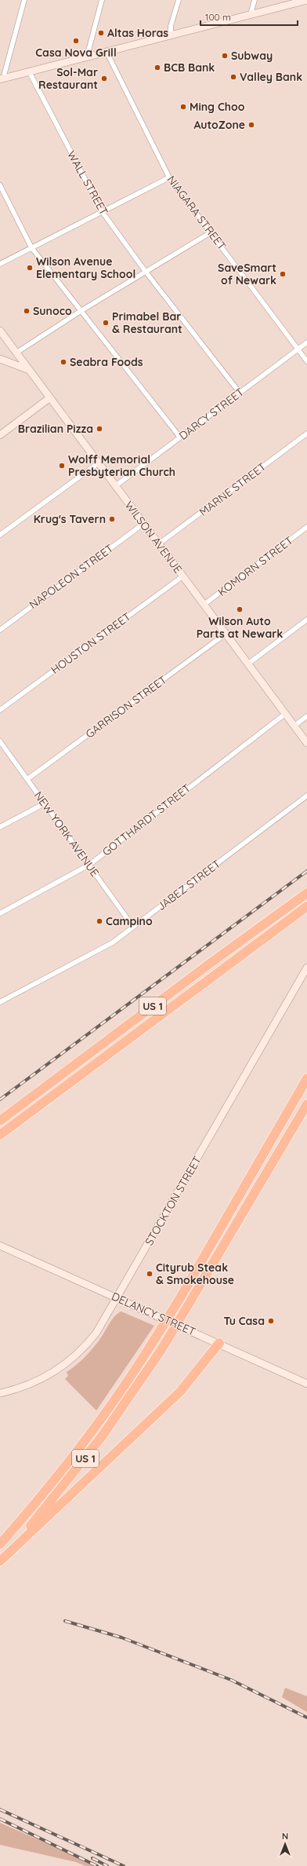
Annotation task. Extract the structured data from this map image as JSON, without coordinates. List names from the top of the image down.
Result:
{
  "streets": {
    "highway": ["US 1"],
    "main road": ["WILSON AVENUE", "STOCKTON STREET", "DELANCY STREET"],
    "street": [
      "WALL STREET",
      "NIAGARA STREET",
      "DARCY STREET",
      "MARNE STREET",
      "KOMORN STREET",
      "NAPOLEON STREET",
      "HOUSTON STREET",
      "GARRISON STREET",
      "GOTTHARDT STREET",
      "NEW YORK AVENUE",
      "JABEZ STREET"
    ]
  },
  "crossings": [
    ["WALL STREET", "DARCY STREET"],
    ["NIAGARA STREET", "DARCY STREET"],
    ["DARCY STREET", "WILSON AVENUE"],
    ["MARNE STREET", "WILSON AVENUE"],
    ["WILSON AVENUE", "KOMORN STREET"],
    ["WILSON AVENUE", "NAPOLEON STREET"],
    ["WILSON AVENUE", "HOUSTON STREET"],
    ["WILSON AVENUE", "GARRISON STREET"],
    ["WILSON AVENUE", "GOTTHARDT STREET"],
    ["GARRISON STREET", "NEW YORK AVENUE"],
    ["GOTTHARDT STREET", "NEW YORK AVENUE"],
    ["NEW YORK AVENUE", "JABEZ STREET"],
    ["STOCKTON STREET", "DELANCY STREET"]
  ],
  "places": [
    "Altas Horas",
    "Casa Nova Grill",
    "Subway",
    "BCB Bank",
    "Valley Bank",
    "Sol-Mar Restaurant",
    "Ming Choo",
    "AutoZone",
    "Wilson Avenue Elementary School",
    "SaveSmart of Newark",
    "Sunoco",
    "Primabel Bar & Restaurant",
    "Seabra Foods",
    "Brazilian Pizza",
    "Wolff Memorial Presbyterian Church",
    "Krug's Tavern",
    "Wilson Auto Parts at Newark",
    "Campino",
    "Cityrub Steak & Smokehouse",
    "Tu Casa"
  ],
  "scale_bar": "100 m",
  "north": "top"
}
